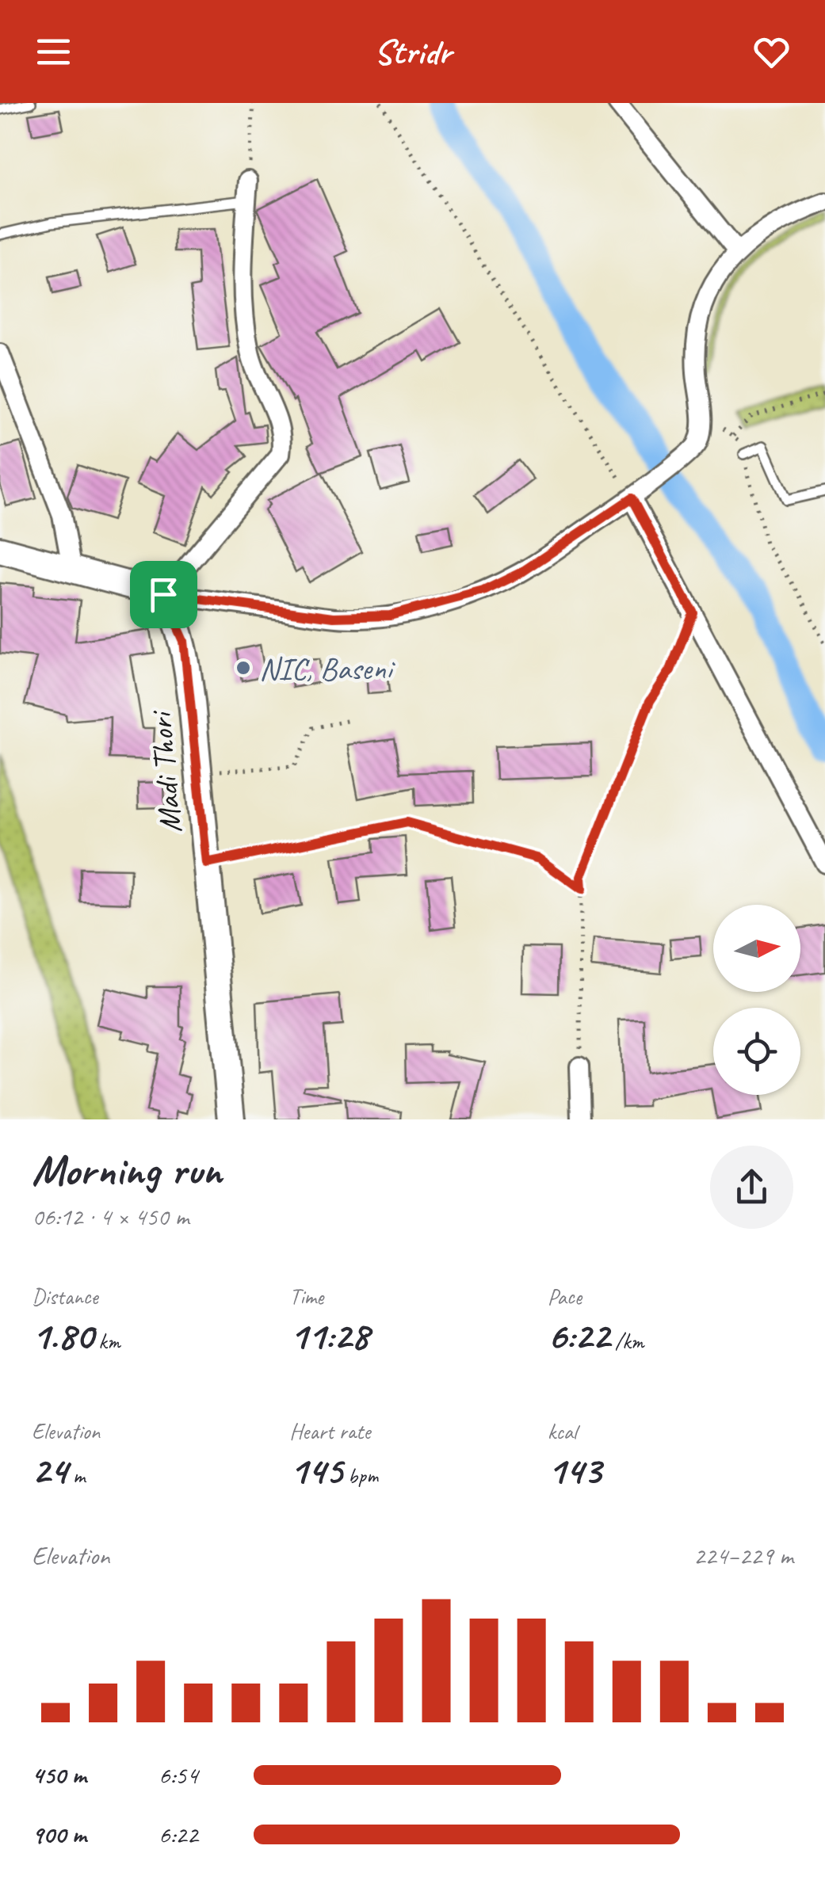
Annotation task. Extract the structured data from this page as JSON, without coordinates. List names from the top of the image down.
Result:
{
  "streets": {
    "main road": ["Madi Thori"]
  },
  "places": ["NIC, Baseni"],
  "north": "right",
  "page": {
    "header": "Stridr",
    "heading": ["Morning run", "06:12 · 4 × 450 m"],
    "stats": [
      ["Distance", "1.80 km"],
      ["Time", "11:28"],
      ["Pace", "6:22 /km"],
      ["Elevation", "24 m"],
      ["Heart rate", "145 bpm"],
      ["kcal", "143"]
    ],
    "chart": ["Elevation", "224–229 m"],
    "list": [
      {
        "name": "450 m",
        "note": "6:54"
      },
      {
        "name": "900 m",
        "note": "6:22"
      }
    ]
  }
}
